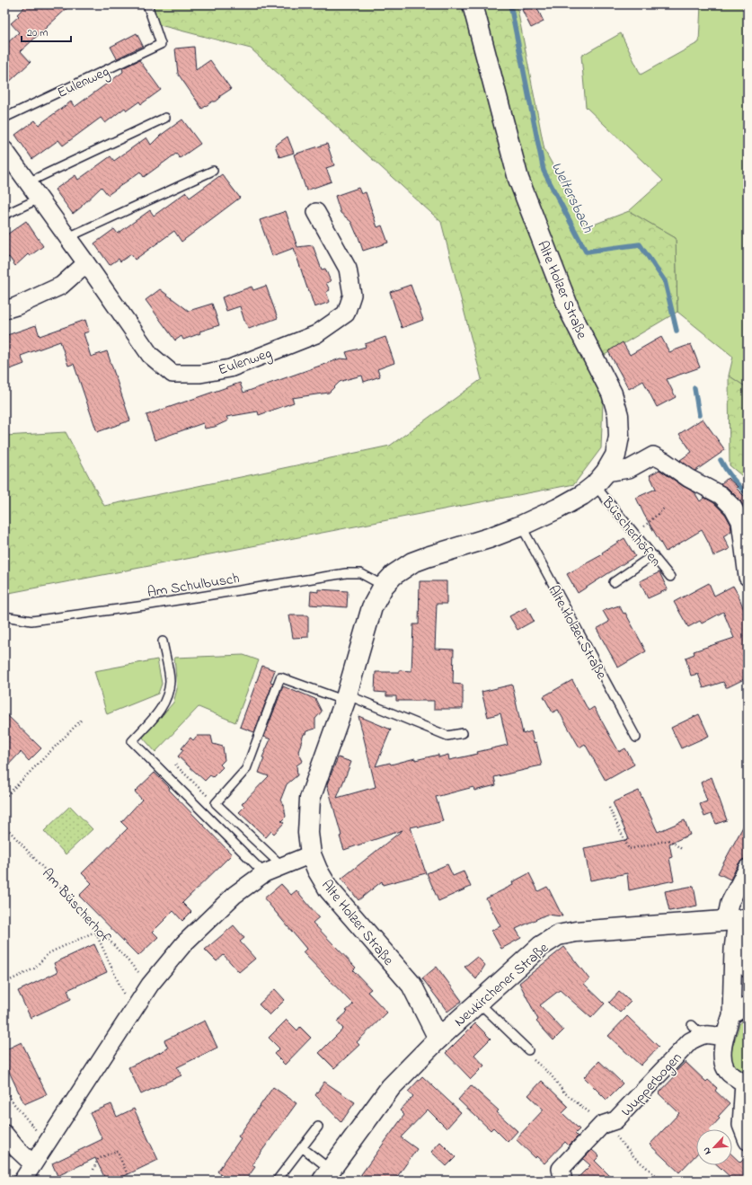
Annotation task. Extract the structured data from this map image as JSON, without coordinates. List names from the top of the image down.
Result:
{
  "streets": {
    "street": [
      "Eulenweg",
      "Alte Holzer Straße",
      "Büscherhöfen",
      "Neukirchener Straße",
      "Wupperbogen"
    ],
    "lane": ["Am Schulbusch"],
    "path": ["Am Büscherhof"]
  },
  "crossings": [
    ["Alte Holzer Straße", "Büscherhöfen"],
    ["Alte Holzer Straße", "Am Schulbusch"],
    ["Alte Holzer Straße", "Neukirchener Straße"]
  ],
  "water": ["Weltersbach"],
  "scale_bar": "20 m",
  "north": "bottom left"
}
